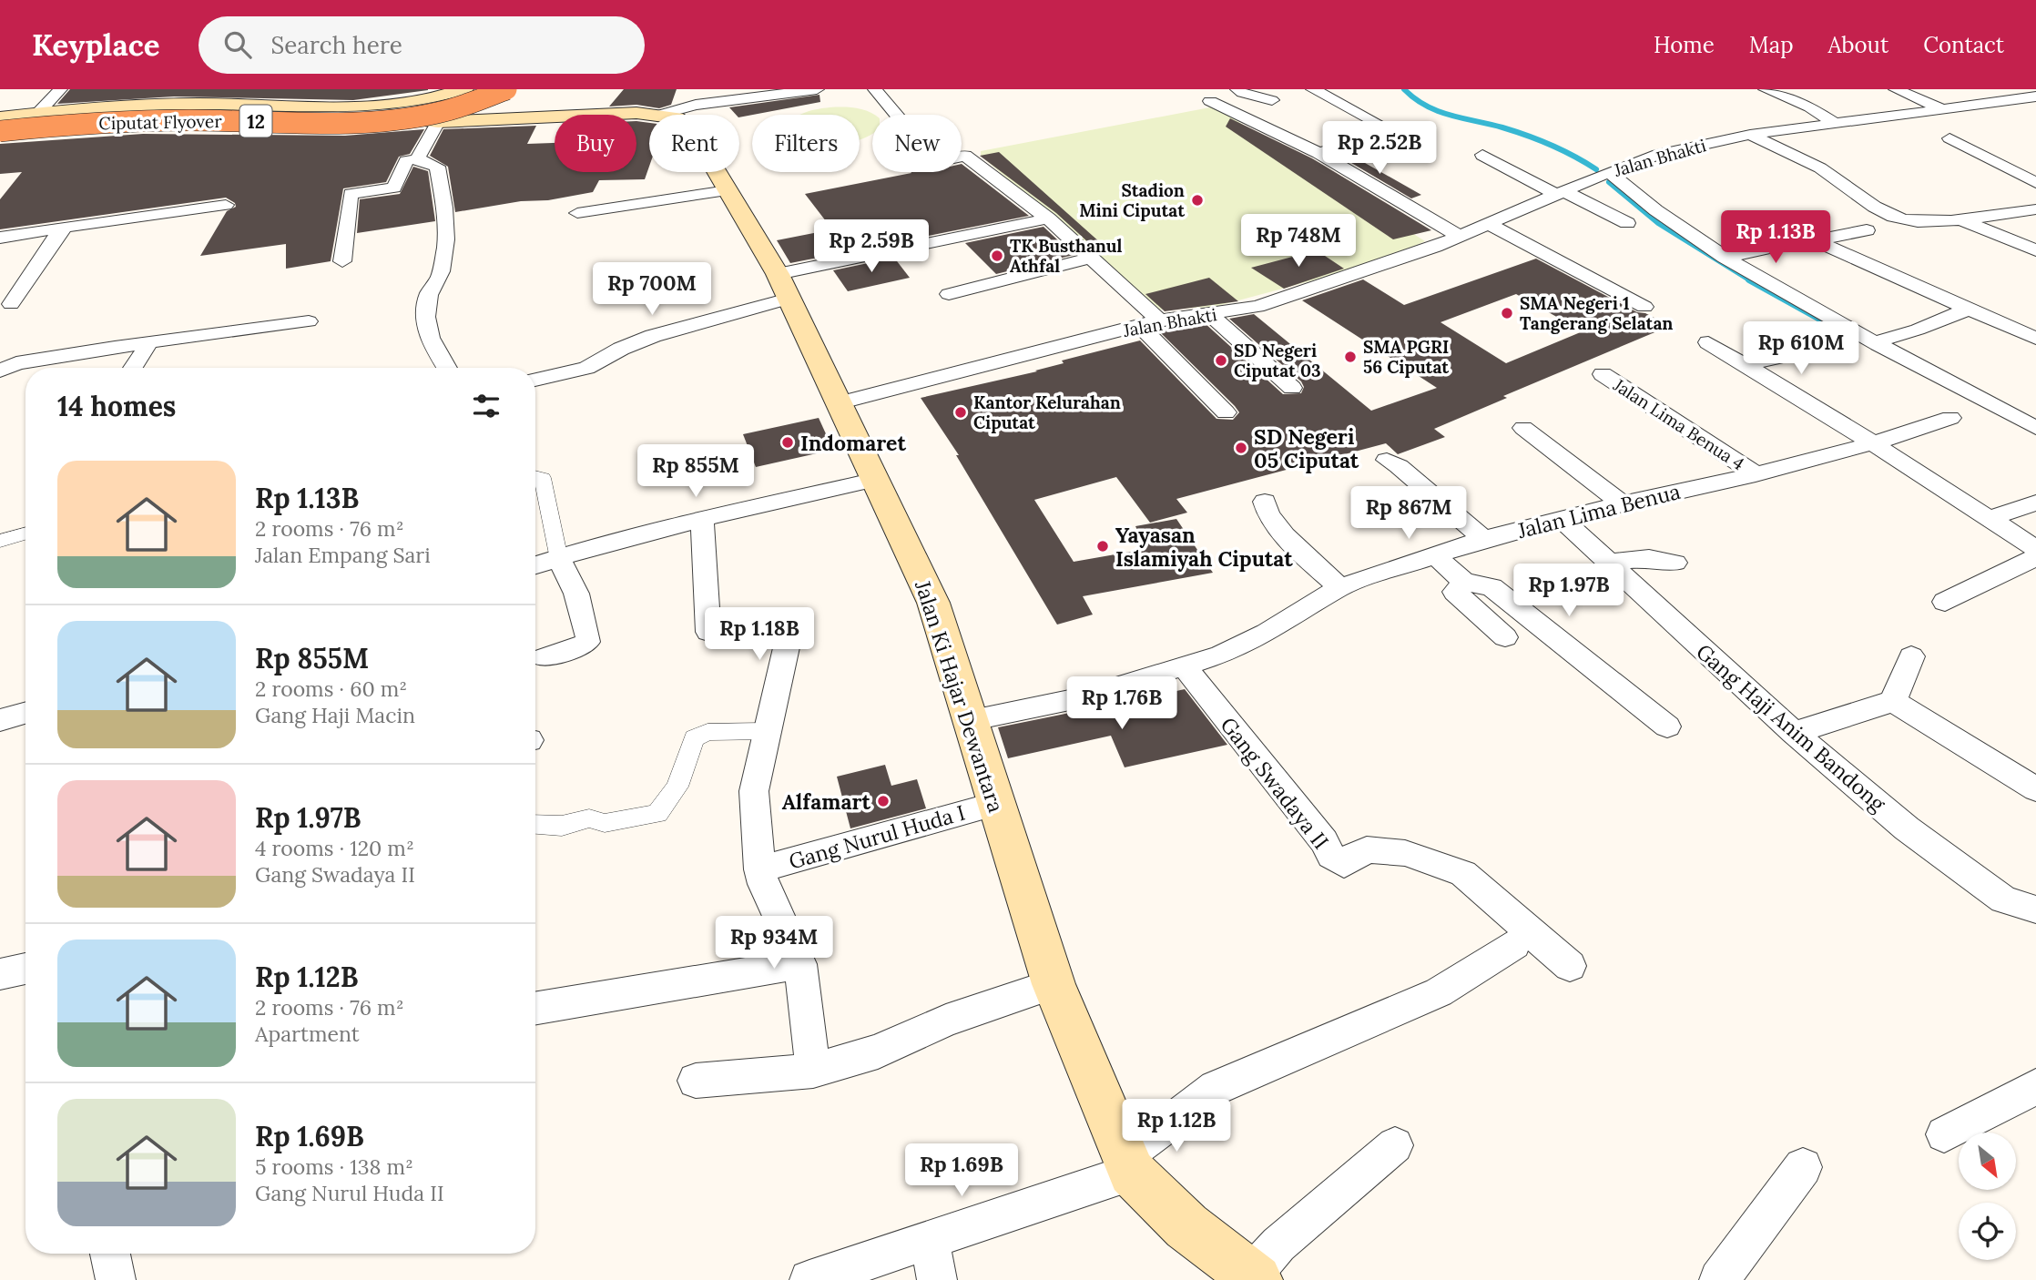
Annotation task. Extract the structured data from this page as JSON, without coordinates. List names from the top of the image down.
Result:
{
  "streets": {
    "highway": ["12", "Ciputat Flyover"],
    "main road": ["Jalan Ki Hajar Dewantara"],
    "street": [
      "Jalan Bhakti",
      "Jalan Lima Benua 4",
      "Jalan Lima Benua",
      "Gang Haji Anim Bandong",
      "Gang Swadaya II",
      "Gang Nurul Huda I"
    ]
  },
  "crossings": [
    ["Jalan Bhakti", "Jalan Ki Hajar Dewantara"],
    ["Jalan Lima Benua 4", "Jalan Lima Benua"],
    ["Jalan Lima Benua", "Jalan Ki Hajar Dewantara"],
    ["Jalan Lima Benua", "Gang Haji Anim Bandong"],
    ["Jalan Lima Benua", "Gang Swadaya II"],
    ["Jalan Ki Hajar Dewantara", "Gang Nurul Huda I"]
  ],
  "places": [
    "Stadion Mini Ciputat",
    "TK Busthanul Athfal",
    "SMA Negeri 1 Tangerang Selatan",
    "SMA PGRI 56 Ciputat",
    "SD Negeri Ciputat 03",
    "Kantor Kelurahan Ciputat",
    "Indomaret",
    "SD Negeri 05 Ciputat",
    "Yayasan Islamiyah Ciputat",
    "Alfamart"
  ],
  "north": "bottom right",
  "page": {
    "header": "Keyplace",
    "search": "Search here",
    "nav": [
      "Home",
      "Map",
      "About",
      "Contact"
    ],
    "chip": [
      "Buy",
      "Rent",
      "Filters",
      "New"
    ],
    "price": [
      "Rp 2.52B",
      "Rp 1.13B",
      "Rp 748M",
      "Rp 2.59B",
      "Rp 700M",
      "Rp 610M",
      "Rp 855M",
      "Rp 867M",
      "Rp 1.97B",
      "Rp 1.18B",
      "Rp 1.76B",
      "Rp 934M",
      "Rp 1.12B",
      "Rp 1.69B"
    ],
    "heading": "14 homes",
    "list": [
      {
        "name": "Rp 1.13B",
        "note": "2 rooms · 76 m² · Jalan Empang Sari"
      },
      {
        "name": "Rp 855M",
        "note": "2 rooms · 60 m² · Gang Haji Macin"
      },
      {
        "name": "Rp 1.97B",
        "note": "4 rooms · 120 m² · Gang Swadaya II"
      },
      {
        "name": "Rp 1.12B",
        "note": "2 rooms · 76 m² · Apartment"
      },
      {
        "name": "Rp 1.69B",
        "note": "5 rooms · 138 m² · Gang Nurul Huda II"
      }
    ]
  }
}
